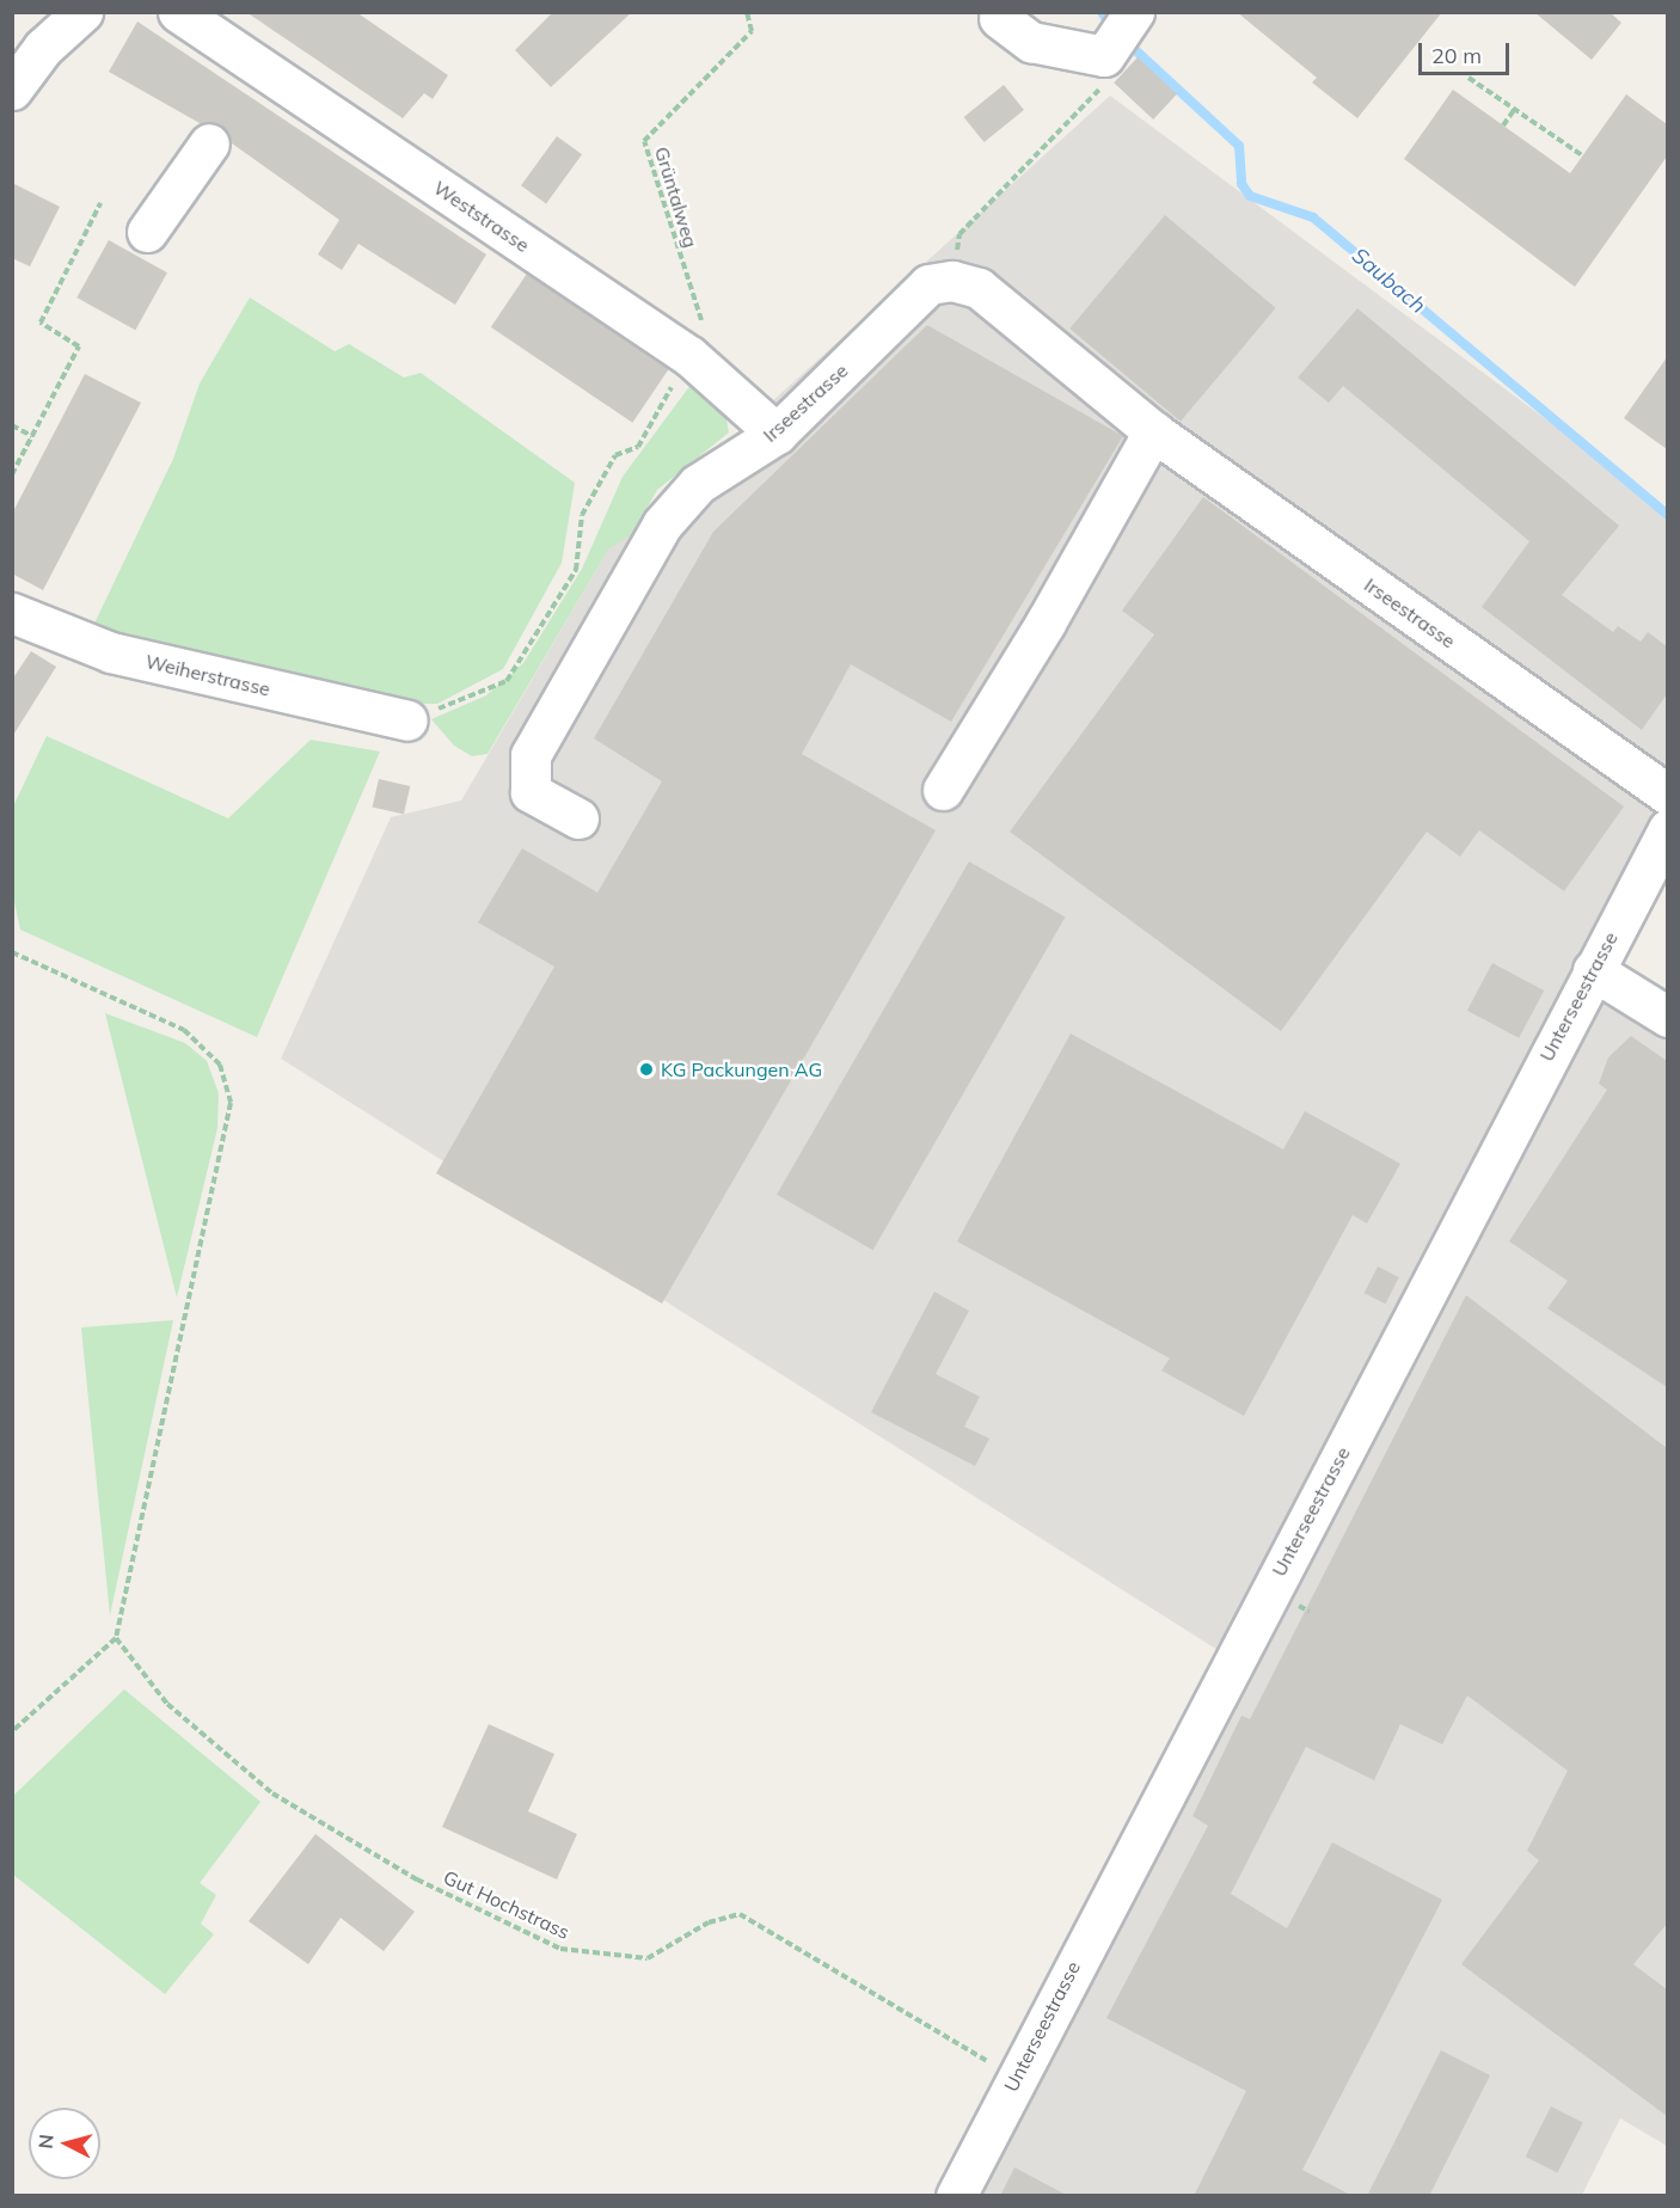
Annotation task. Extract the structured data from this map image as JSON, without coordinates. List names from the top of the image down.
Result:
{
  "streets": {
    "street": [
      "Weststrasse",
      "Irseestrasse",
      "Weiherstrasse",
      "Unterseestrasse"
    ],
    "path": ["Grüntalweg", "Gut Hochstrass"]
  },
  "crossings": [
    ["Grüntalweg", "Weststrasse"],
    ["Weststrasse", "Irseestrasse"]
  ],
  "water": ["Saubach"],
  "places": ["KG Packungen AG"],
  "scale_bar": "20 m",
  "north": "left"
}
